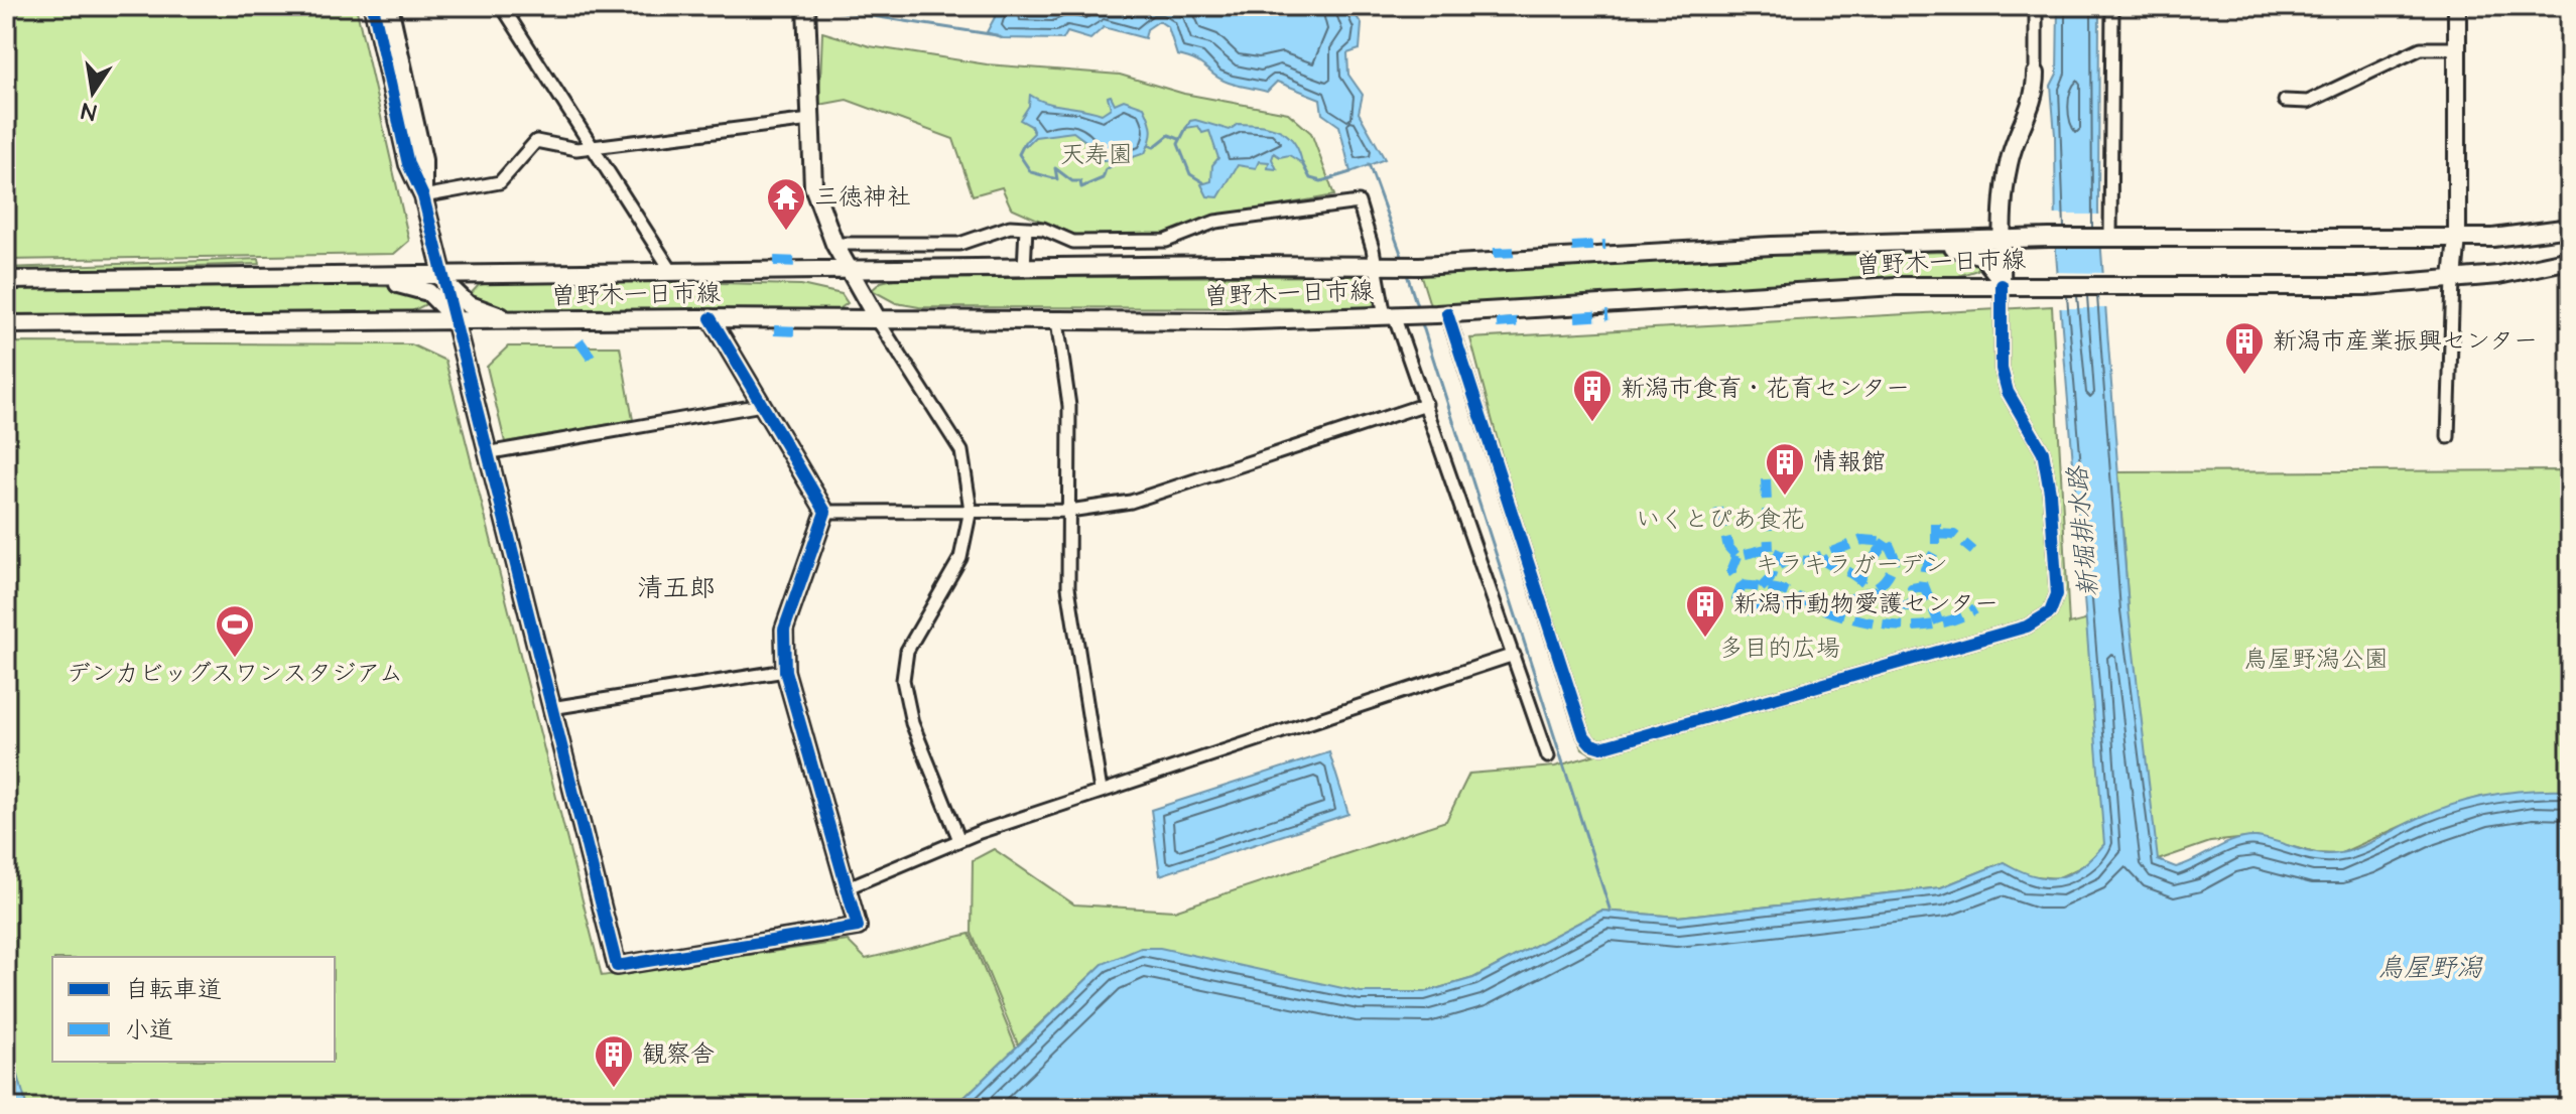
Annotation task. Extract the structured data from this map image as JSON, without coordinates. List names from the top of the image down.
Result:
{
  "streets": {
    "main road": ["曽野木一日市線"]
  },
  "districts": ["清五郎"],
  "water": ["新堀排水路", "鳥屋野潟"],
  "parks": [
    "天寿園",
    "いくとぴあ食花",
    "キラキラガーデン",
    "多目的広場",
    "鳥屋野潟公園"
  ],
  "places": {
    "temple": ["三徳神社"],
    "building": [
      "新潟市産業振興センター",
      "新潟市食育・花育センター",
      "情報館",
      "新潟市動物愛護センター",
      "観察舎"
    ],
    "sports": ["デンカビッグスワンスタジアム"]
  },
  "legend": ["自転車道", "小道"],
  "north": "bottom"
}
